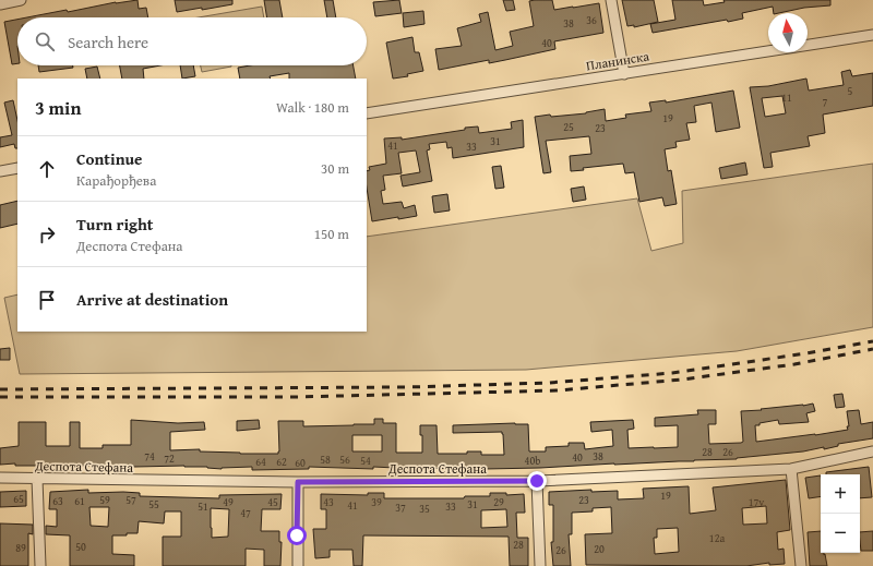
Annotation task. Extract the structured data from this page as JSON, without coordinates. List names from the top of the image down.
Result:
{
  "streets": {
    "street": ["Планинска", "Деспота Стефана"]
  },
  "house_numbers": [
    "36",
    "38",
    "40",
    "5",
    "11",
    "7",
    "19",
    "25",
    "23",
    "31",
    "41",
    "33",
    "28",
    "26",
    "74",
    "38",
    "40",
    "72",
    "58",
    "56",
    "54",
    "40b",
    "64",
    "62",
    "60",
    "19",
    "65",
    "59",
    "57",
    "23",
    "63",
    "61",
    "49",
    "45",
    "43",
    "39",
    "29",
    "17v",
    "55",
    "31",
    "41",
    "51",
    "33",
    "37",
    "35",
    "47",
    "12a",
    "28",
    "50",
    "89",
    "20",
    "26"
  ],
  "north": "top",
  "page": {
    "search": "Search here",
    "heading": ["3 min", "Walk · 180 m"],
    "list": [
      ["Continue", "Карађорђева", "30 m"],
      ["Turn right", "Деспота Стефана", "150 m"],
      "Arrive at destination"
    ],
    "map_buttons": ["+", "−"]
  }
}
